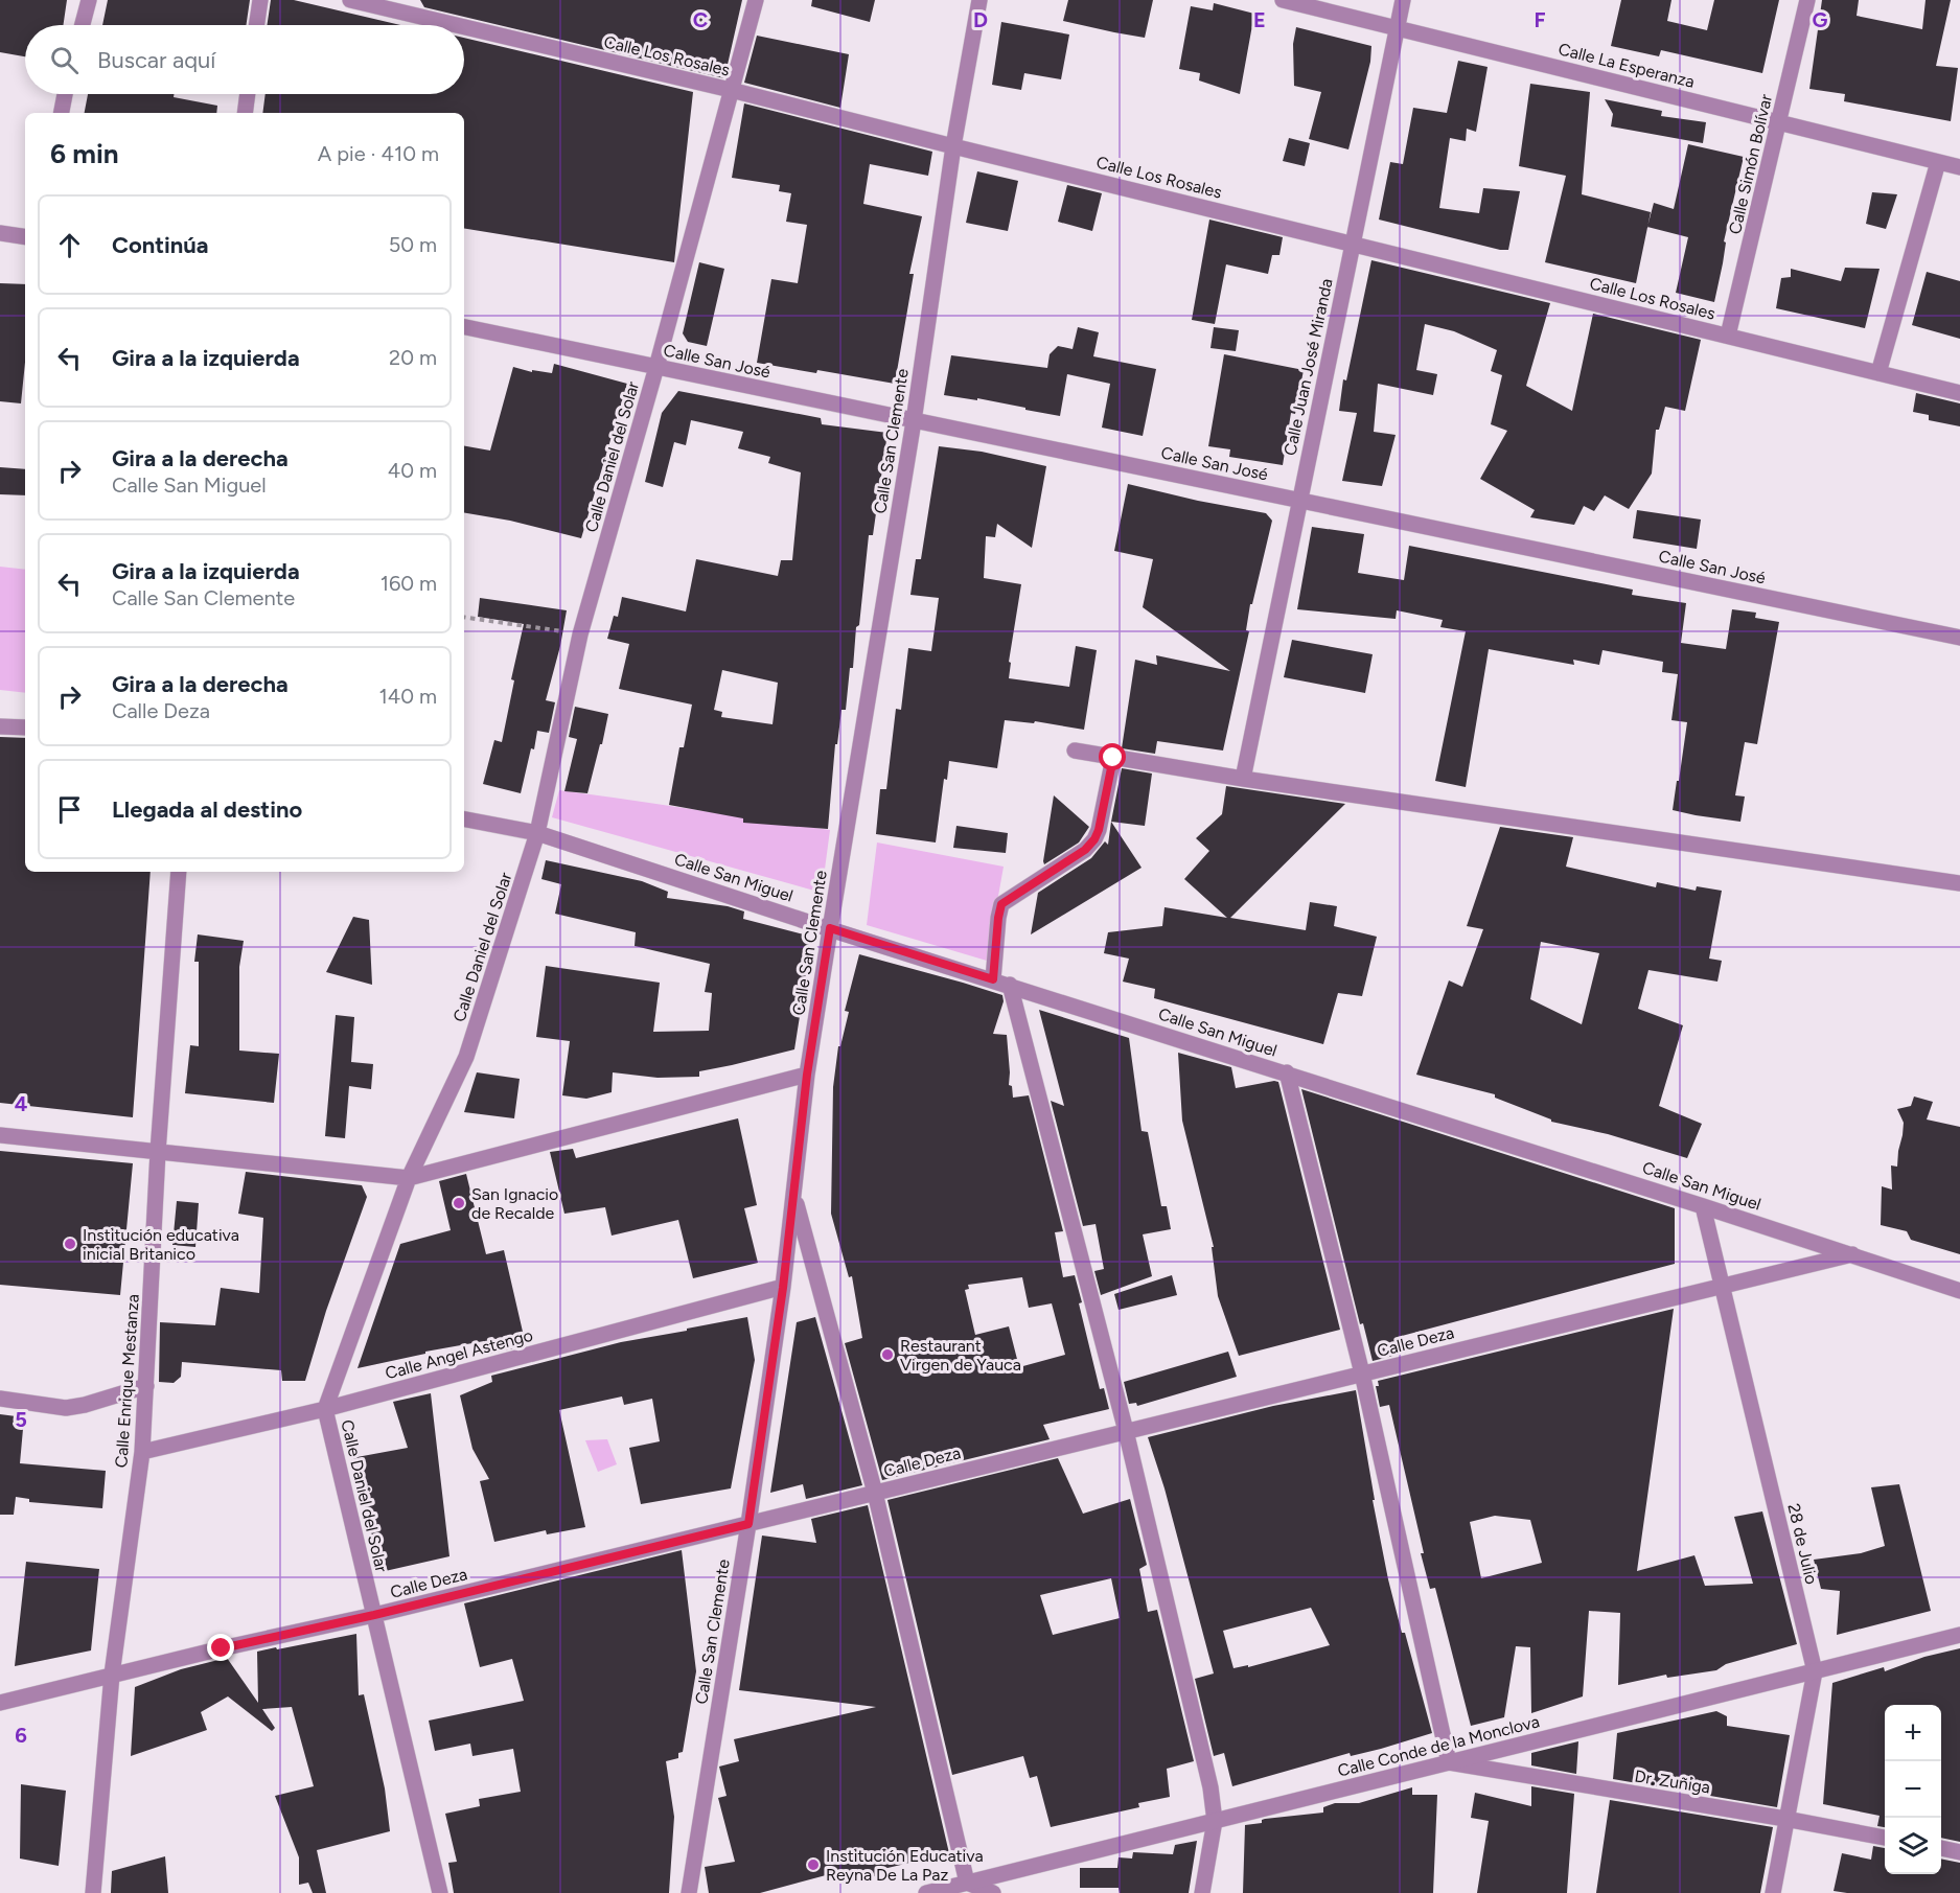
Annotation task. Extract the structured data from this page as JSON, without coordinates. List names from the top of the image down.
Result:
{
  "streets": {
    "street": [
      "Calle Los Rosales",
      "Calle La Esperanza",
      "Calle Simón Bolívar",
      "Calle San José",
      "Calle Juan José Miranda",
      "Calle San Clemente",
      "Calle Daniel del Solar",
      "Calle San Miguel",
      "Calle Deza",
      "Calle Angel Astengo",
      "Calle Enrique Mestanza",
      "28 de Julio",
      "Calle Conde de la Monclova",
      "Dr. Zuñiga"
    ]
  },
  "crossings": [
    ["Calle Los Rosales", "Calle Simón Bolívar"],
    ["Calle Los Rosales", "Calle Juan José Miranda"],
    ["Calle Los Rosales", "Calle San Clemente"],
    ["Calle Los Rosales", "Calle Daniel del Solar"],
    ["Calle La Esperanza", "Calle Simón Bolívar"],
    ["Calle La Esperanza", "Calle Juan José Miranda"],
    ["Calle San José", "Calle Juan José Miranda"],
    ["Calle San José", "Calle San Clemente"],
    ["Calle San José", "Calle Daniel del Solar"],
    ["Calle San Clemente", "Calle San Miguel"],
    ["Calle San Clemente", "Calle Deza"],
    ["Calle San Clemente", "Calle Angel Astengo"],
    ["Calle Daniel del Solar", "Calle San Miguel"],
    ["Calle Daniel del Solar", "Calle Deza"],
    ["Calle Daniel del Solar", "Calle Angel Astengo"],
    ["Calle San Miguel", "Calle Deza"],
    ["Calle San Miguel", "28 de Julio"],
    ["Calle Deza", "Calle Enrique Mestanza"],
    ["Calle Deza", "28 de Julio"],
    ["Calle Angel Astengo", "Calle Enrique Mestanza"],
    ["28 de Julio", "Calle Conde de la Monclova"],
    ["28 de Julio", "Dr. Zuñiga"],
    ["Calle Conde de la Monclova", "Dr. Zuñiga"]
  ],
  "places": [
    "San Ignacio de Recalde",
    "Institución educativa inicial Britanico",
    "Restaurant Virgen de Yauca",
    "Institución Educativa Reyna De La Paz"
  ],
  "page": {
    "search": "Buscar aquí",
    "heading": ["6 min", "A pie · 410 m"],
    "list": [
      ["Continúa", "50 m"],
      ["Gira a la izquierda", "20 m"],
      ["Gira a la derecha", "Calle San Miguel", "40 m"],
      ["Gira a la izquierda", "Calle San Clemente", "160 m"],
      ["Gira a la derecha", "Calle Deza", "140 m"],
      "Llegada al destino"
    ],
    "map_buttons": ["+", "−"]
  },
  "grid": {
    "columns": [
      "C",
      "D",
      "E",
      "F",
      "G"
    ],
    "rows": ["4", "5", "6"]
  }
}
